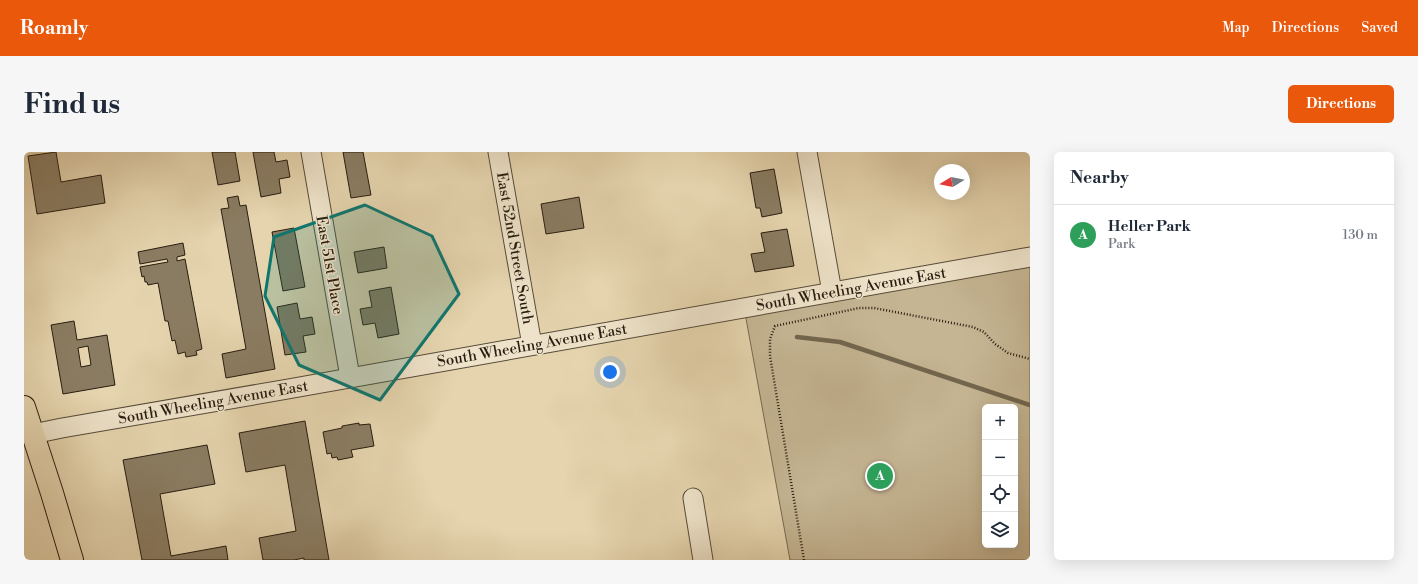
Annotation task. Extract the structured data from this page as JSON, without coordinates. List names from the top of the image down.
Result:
{
  "streets": {
    "street": ["East 52nd Street South", "East 51st Place", "South Wheeling Avenue East"]
  },
  "crossings": [
    ["East 52nd Street South", "South Wheeling Avenue East"],
    ["East 51st Place", "South Wheeling Avenue East"]
  ],
  "north": "left",
  "page": {
    "header": "Roamly",
    "nav": ["Map", "Directions", "Saved"],
    "buttons": "Directions",
    "title": "Find us",
    "heading": "Nearby",
    "list": [
      {
        "mark": "A",
        "name": "Heller Park",
        "note": "Park",
        "value": "130 m"
      }
    ],
    "map_buttons": ["+", "−"],
    "pins": "A"
  }
}
